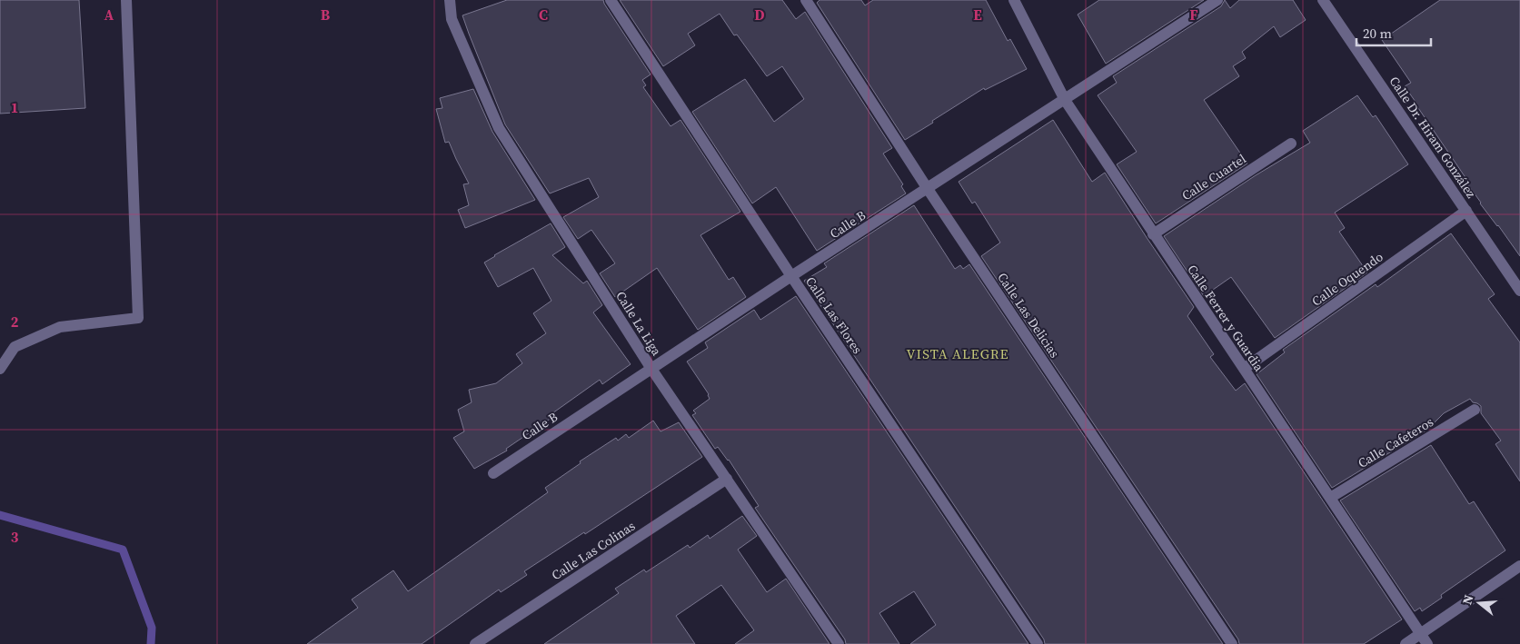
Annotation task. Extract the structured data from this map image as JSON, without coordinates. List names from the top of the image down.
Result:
{
  "streets": {
    "street": [
      "Calle Dr. Hiram González",
      "Calle Cuartel",
      "Calle B",
      "Calle Oquendo",
      "Calle Las Flores",
      "Calle Las Delicias",
      "Calle Ferrer y Guardia",
      "Calle La Liga",
      "Calle Cafeteros",
      "Calle Las Colinas"
    ]
  },
  "crossings": [
    ["Calle Dr. Hiram González", "Calle Oquendo"],
    ["Calle Cuartel", "Calle Ferrer y Guardia"],
    ["Calle B", "Calle Las Flores"],
    ["Calle B", "Calle Las Delicias"],
    ["Calle B", "Calle Ferrer y Guardia"],
    ["Calle B", "Calle La Liga"],
    ["Calle Oquendo", "Calle Ferrer y Guardia"],
    ["Calle Ferrer y Guardia", "Calle Cafeteros"],
    ["Calle La Liga", "Calle Las Colinas"]
  ],
  "districts": ["VISTA ALEGRE"],
  "scale_bar": "20 m",
  "north": "left",
  "grid": {
    "columns": [
      "A",
      "B",
      "C",
      "D",
      "E",
      "F"
    ],
    "rows": ["1", "2", "3"]
  }
}
